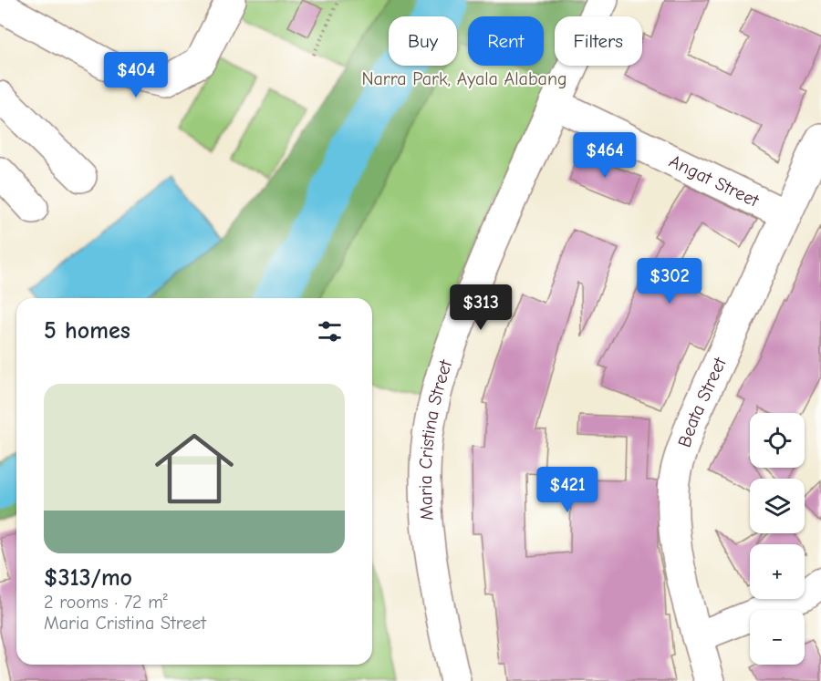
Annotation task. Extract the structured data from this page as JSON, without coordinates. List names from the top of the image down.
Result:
{
  "streets": {
    "street": ["Angat Street", "Beata Street", "Maria Cristina Street"]
  },
  "crossings": [
    ["Angat Street", "Beata Street"],
    ["Angat Street", "Maria Cristina Street"]
  ],
  "parks": ["Narra Park, Ayala Alabang"],
  "page": {
    "chip": ["Buy", "Rent", "Filters"],
    "price": [
      "$404",
      "$464",
      "$302",
      "$313",
      "$421"
    ],
    "heading": "5 homes",
    "list": [
      {
        "name": "$313/mo",
        "note": "2 rooms · 72 m² · Maria Cristina Street"
      }
    ],
    "map_buttons": ["+", "−"]
  }
}
